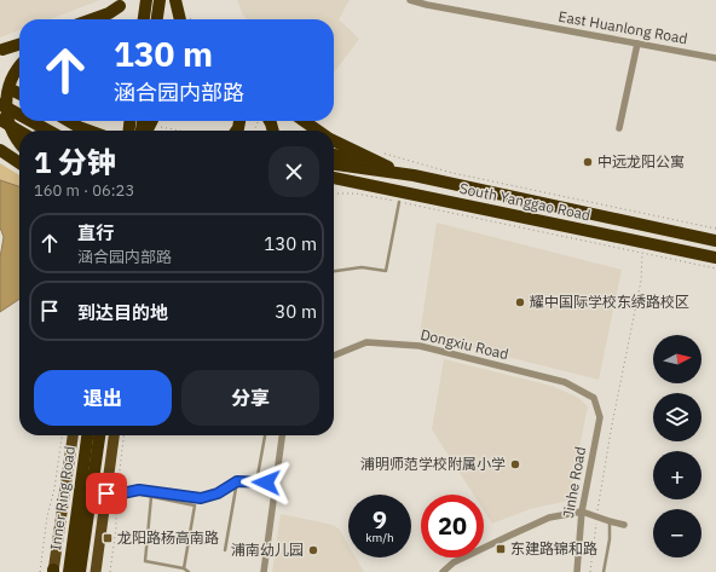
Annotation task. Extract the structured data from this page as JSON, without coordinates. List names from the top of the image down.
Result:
{
  "streets": {
    "highway": ["South Yanggao Road", "Inner Ring Road"],
    "street": ["East Huanlong Road", "Dongxiu Road", "Jinhe Road"]
  },
  "crossings": [
    ["Dongxiu Road", "Jinhe Road"]
  ],
  "places": {
    "other": [
      "中远龙阳公寓",
      "耀中国际学校东绣路校区",
      "浦明师范学校附属小学",
      "浦南幼儿园"
    ],
    "transit": ["龙阳路杨高南路", "东建路锦和路"]
  },
  "north": "right",
  "page": {
    "turn": ["130 m", "涵合园内部路"],
    "heading": ["1 分钟", "160 m · 06:23"],
    "list": [
      {
        "name": "直行",
        "note": "涵合园内部路",
        "value": "130 m"
      },
      {
        "name": "到达目的地",
        "value": "30 m"
      }
    ],
    "map_buttons": ["+", "−"],
    "buttons": ["退出", "分享"],
    "speed": "9 km/h",
    "limit": "20"
  }
}
